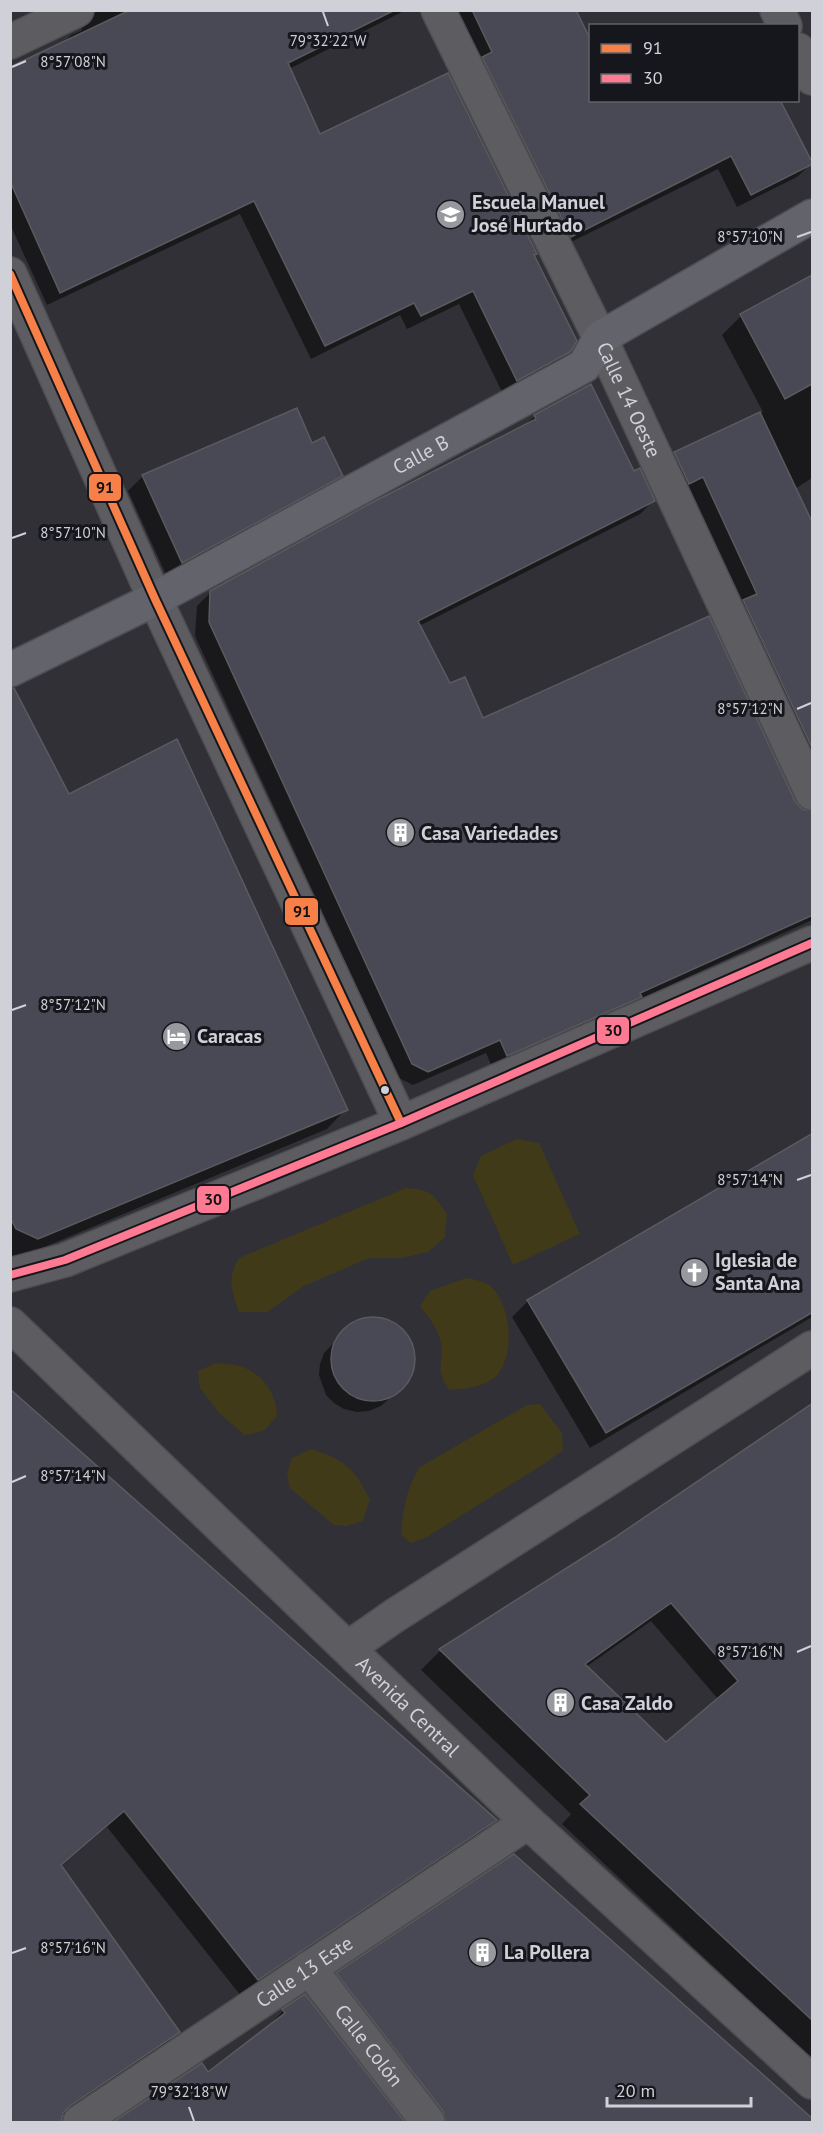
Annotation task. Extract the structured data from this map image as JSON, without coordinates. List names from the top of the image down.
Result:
{
  "streets": {
    "street": [
      "Calle 14 Oeste",
      "Calle B",
      "Avenida Central",
      "Calle 13 Este",
      "Calle Colón"
    ]
  },
  "crossings": [
    ["Calle 14 Oeste", "Calle B"],
    ["Avenida Central", "Calle 13 Este"],
    ["Calle 13 Este", "Calle Colón"]
  ],
  "places": {
    "school or university": ["Escuela Manuel José Hurtado"],
    "building": ["Casa Variedades", "Casa Zaldo", "La Pollera"],
    "hotel": ["Caracas"],
    "church": ["Iglesia de Santa Ana"]
  },
  "lines": ["transit line 91", "transit line 30"],
  "legend": ["91", "30"],
  "scale_bar": "20 m",
  "coordinates": [
    "79°32'22\"W",
    "8°57'08\"N",
    "8°57'10\"N",
    "8°57'12\"N",
    "8°57'14\"N",
    "8°57'16\"N",
    "79°32'18\"W"
  ]
}
